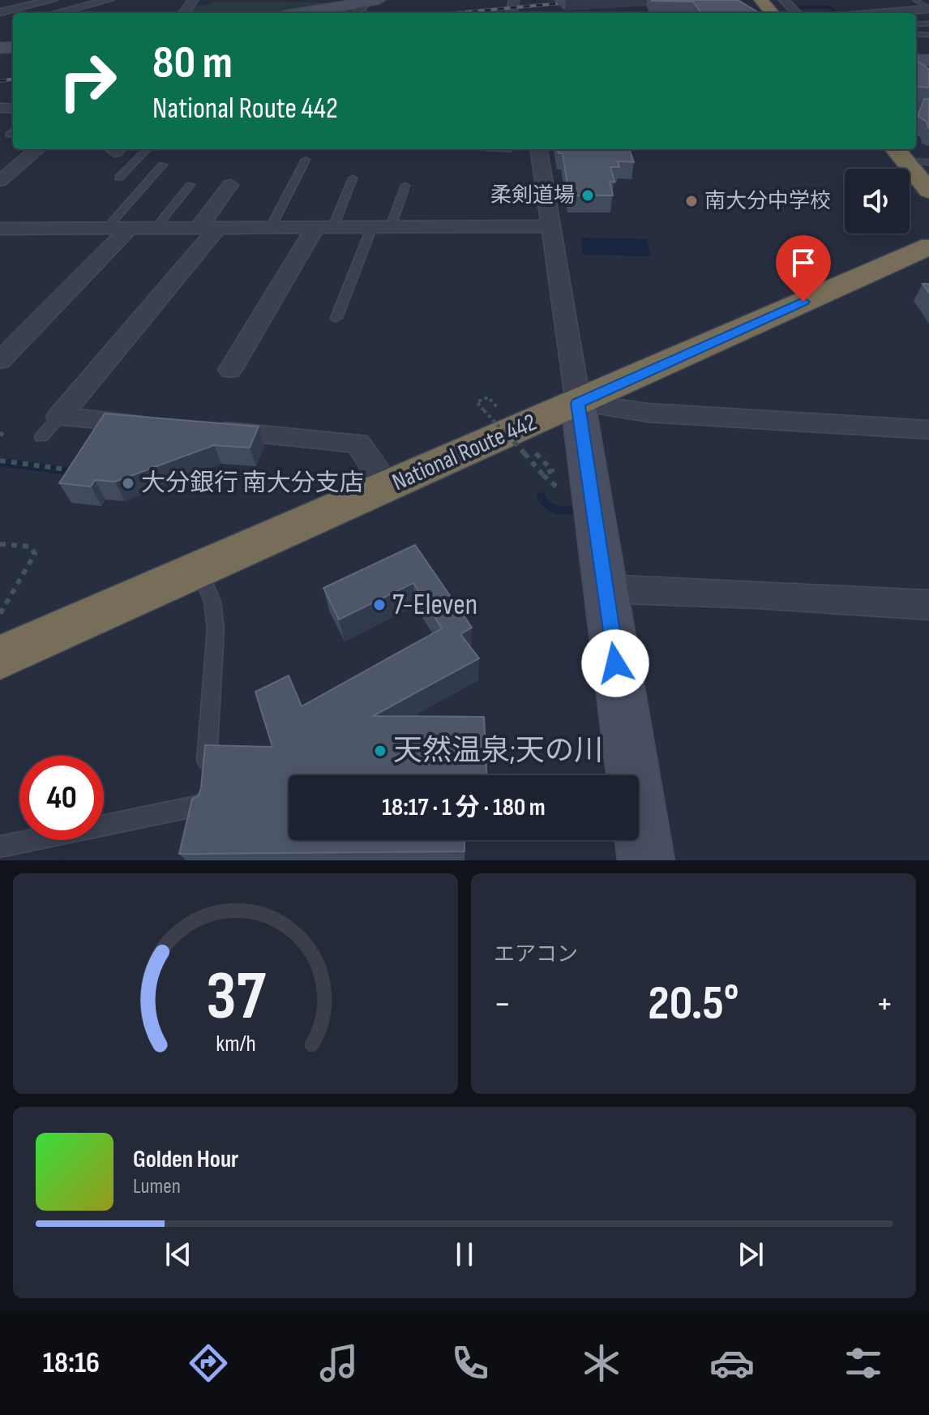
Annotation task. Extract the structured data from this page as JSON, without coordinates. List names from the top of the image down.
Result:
{
  "streets": {
    "highway": ["National Route 442"]
  },
  "places": [
    "柔剣道場",
    "南大分中学校",
    "大分銀行 南大分支店",
    "7-Eleven",
    "天然温泉;天の川"
  ],
  "page": {
    "turn": ["80 m", "National Route 442"],
    "limit": "40",
    "trip": "18:17 · 1 分 · 180 m",
    "tile": "エアコン",
    "heat": ["−", "20.5°", "+"],
    "song": ["Golden Hour", "Lumen"],
    "tabs": "18:16",
    "gauge": ["37", "km/h"]
  }
}
